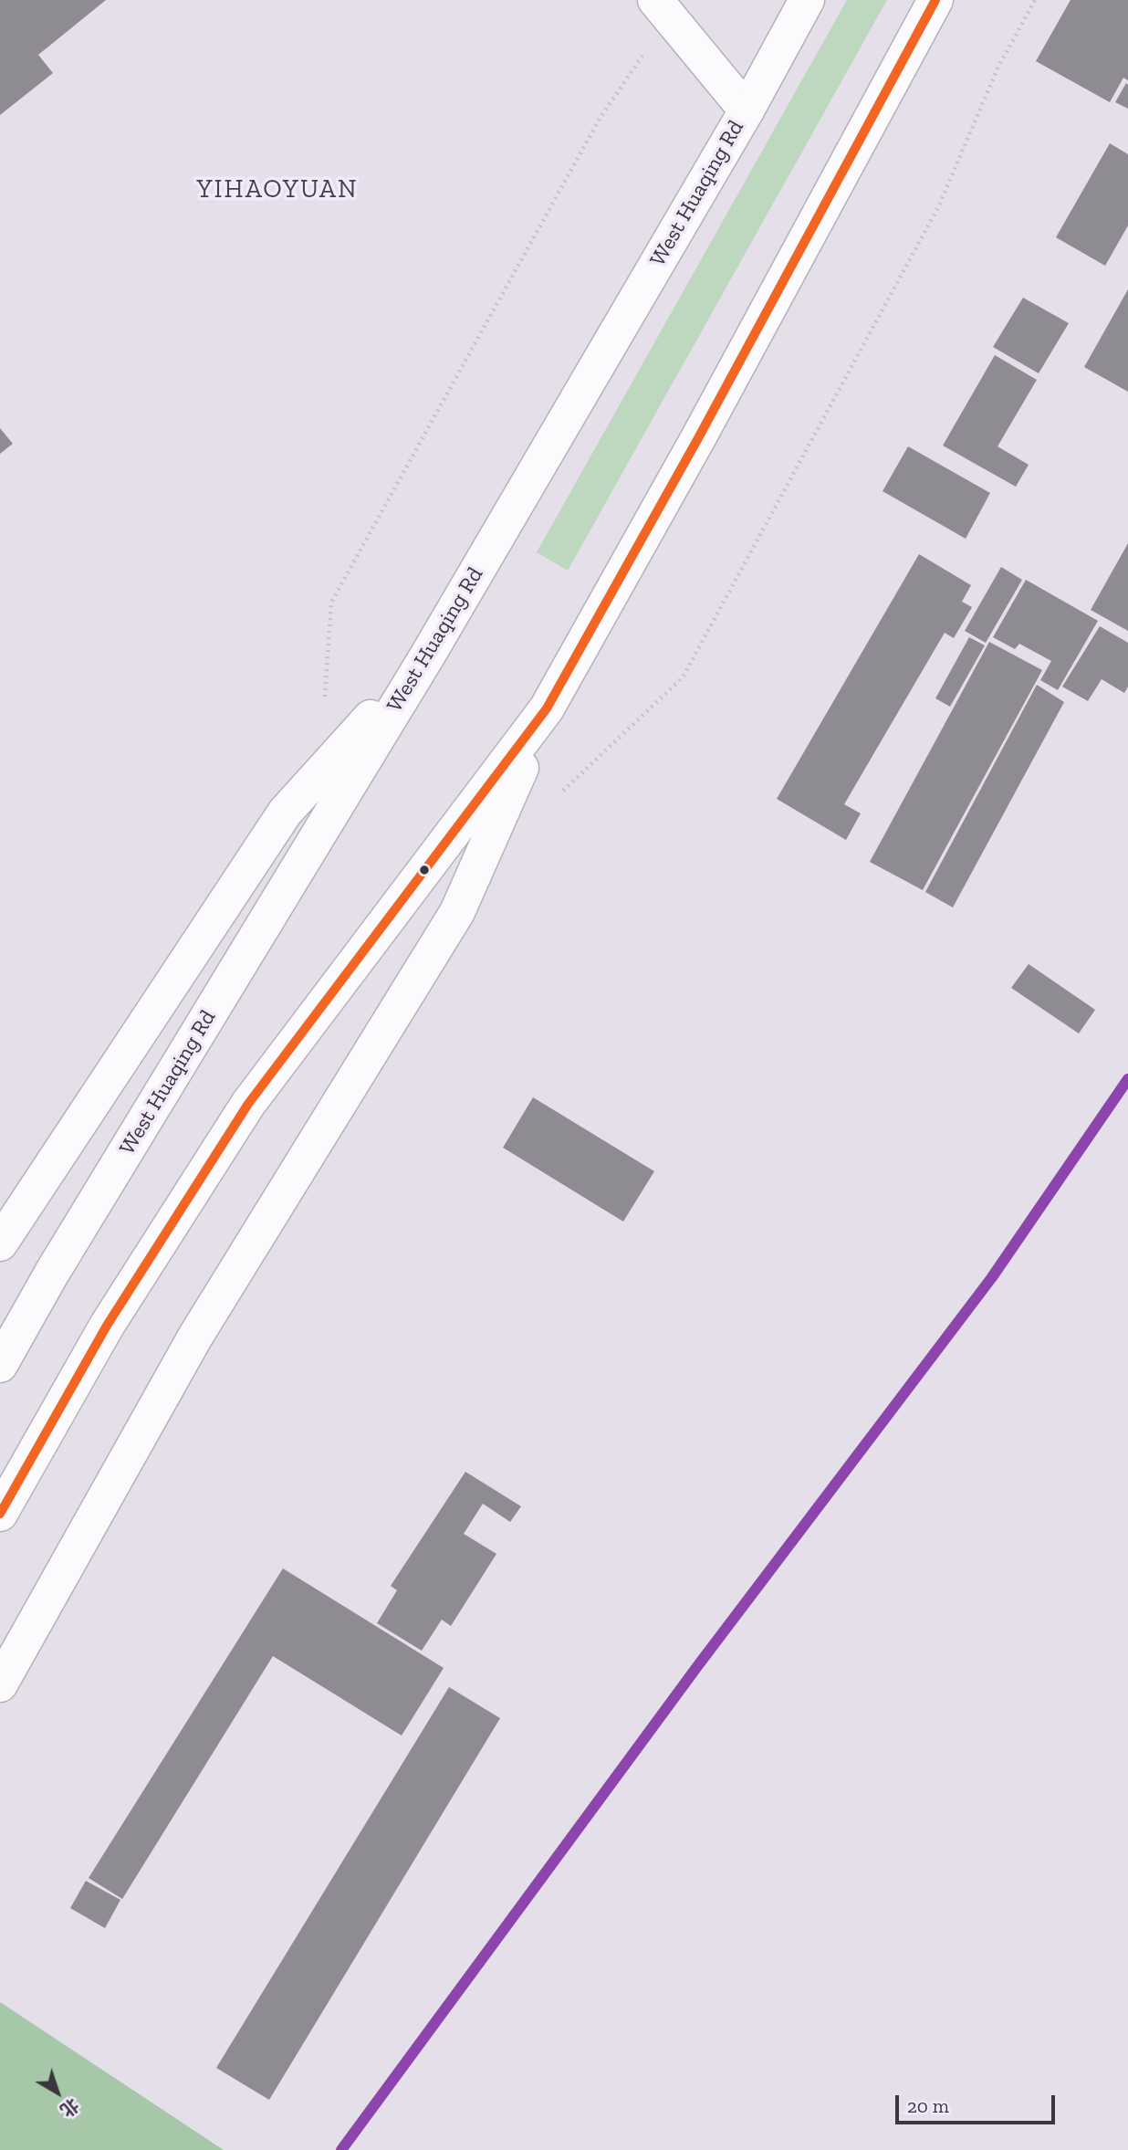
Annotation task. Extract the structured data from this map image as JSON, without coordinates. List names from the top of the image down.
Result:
{
  "streets": {
    "main road": ["West Huaqing Rd"]
  },
  "districts": ["YIHAOYUAN"],
  "scale_bar": "20 m",
  "north": "bottom right"
}
